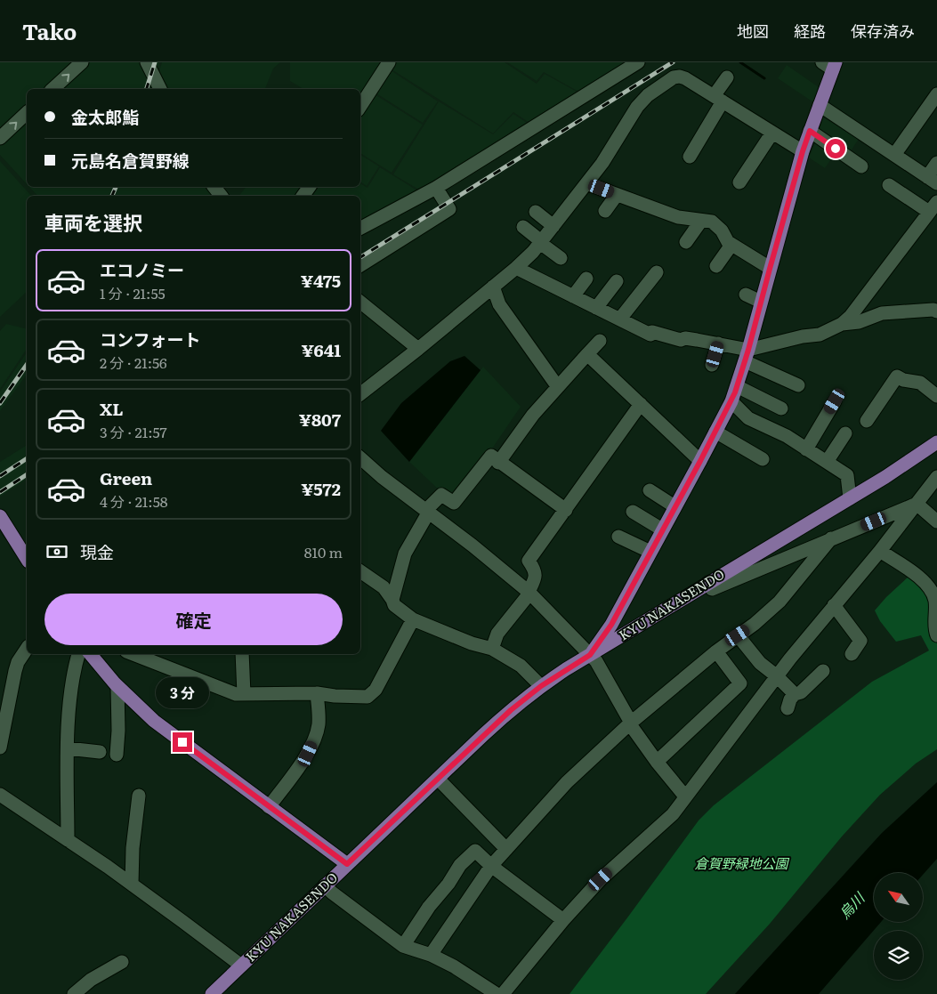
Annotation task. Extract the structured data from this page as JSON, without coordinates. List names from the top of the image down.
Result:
{
  "streets": {
    "main road": ["KYU NAKASENDO"]
  },
  "water": ["烏川"],
  "parks": ["倉賀野緑地公園"],
  "north": "top left",
  "page": {
    "header": "Tako",
    "nav": ["地図", "経路", "保存済み"],
    "banner": ["金太郎鮨", "元島名倉賀野線"],
    "heading": "車両を選択",
    "list": [
      {
        "name": "エコノミー",
        "note": "1 分 · 21:55",
        "value": "¥475"
      },
      {
        "name": "コンフォート",
        "note": "2 分 · 21:56",
        "value": "¥641"
      },
      {
        "name": "XL",
        "note": "3 分 · 21:57",
        "value": "¥807"
      },
      {
        "name": "Green",
        "note": "4 分 · 21:58",
        "value": "¥572"
      }
    ],
    "pay": ["現金", "810 m"],
    "buttons": "確定",
    "bubble": "3 分"
  }
}
